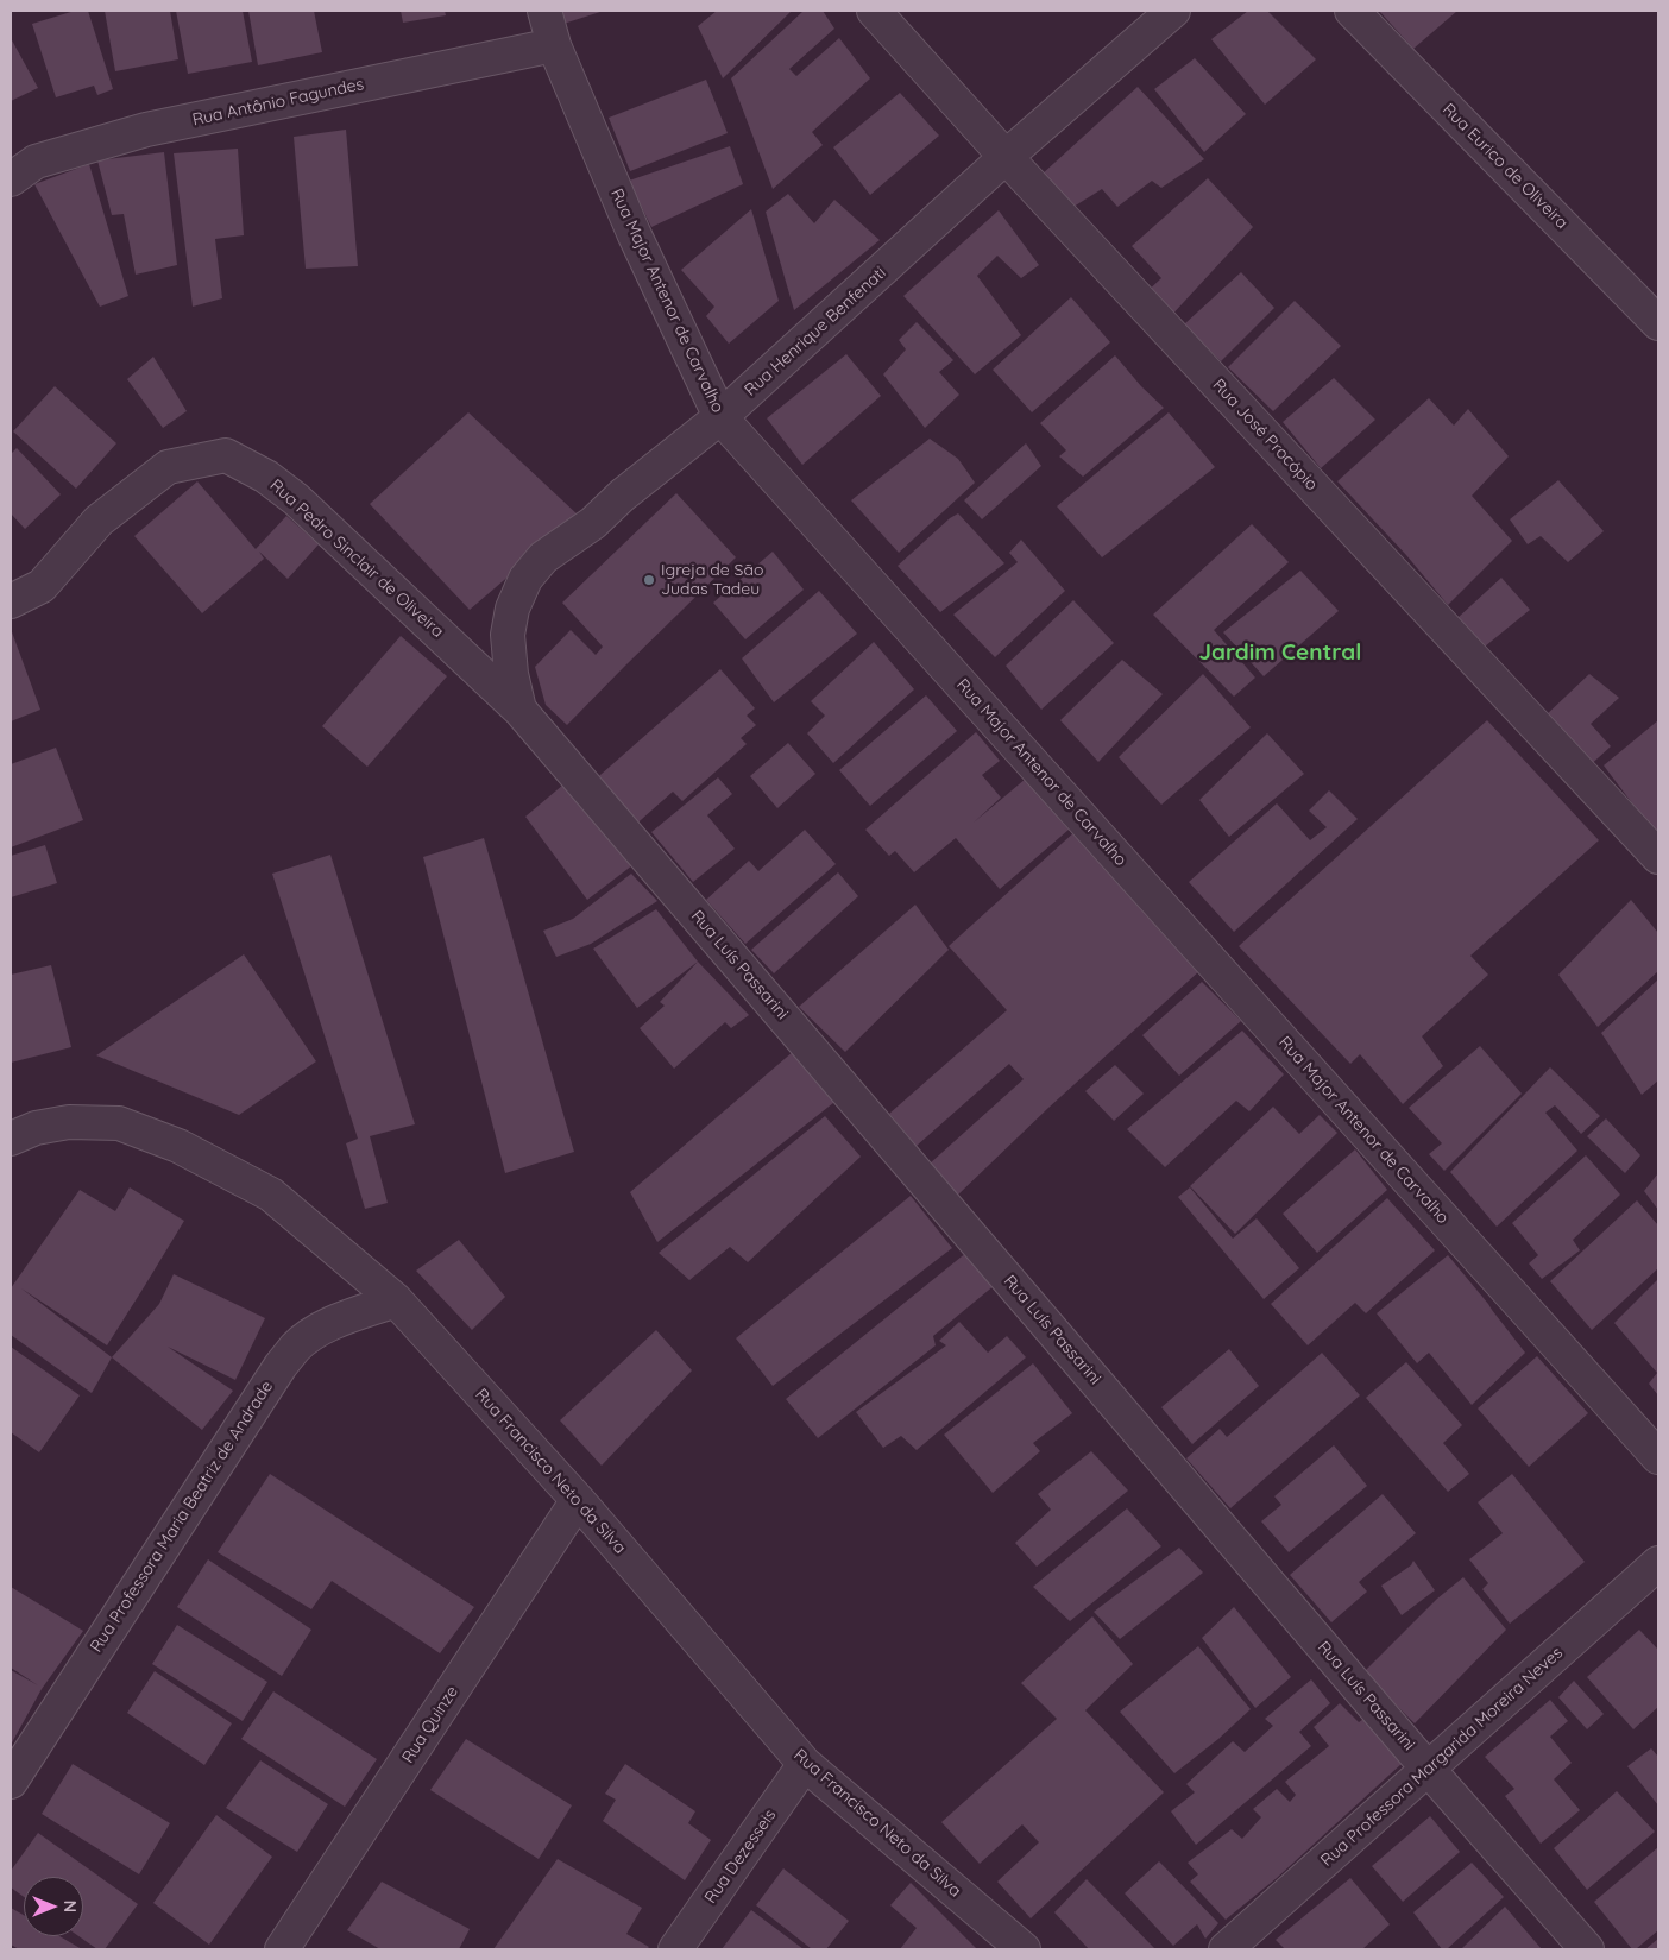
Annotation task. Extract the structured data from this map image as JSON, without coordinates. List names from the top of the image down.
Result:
{
  "streets": {
    "street": [
      "Rua Antônio Fagundes",
      "Rua Eurico de Oliveira",
      "Rua Major Antenor de Carvalho",
      "Rua Henrique Benfenati",
      "Rua José Procópio",
      "Rua Pedro Sinclair de Oliveira",
      "Rua Luís Passarini",
      "Rua Francisco Neto da Silva",
      "Rua Professora Maria Beatriz de Andrade",
      "Rua Quinze",
      "Rua Professora Margarida Moreira Neves",
      "Rua Dezesseis"
    ]
  },
  "crossings": [
    ["Rua Antônio Fagundes", "Rua Major Antenor de Carvalho"],
    ["Rua Major Antenor de Carvalho", "Rua Henrique Benfenati"],
    ["Rua Henrique Benfenati", "Rua José Procópio"],
    ["Rua Henrique Benfenati", "Rua Pedro Sinclair de Oliveira"],
    ["Rua Henrique Benfenati", "Rua Luís Passarini"],
    ["Rua Pedro Sinclair de Oliveira", "Rua Luís Passarini"],
    ["Rua Luís Passarini", "Rua Professora Margarida Moreira Neves"],
    ["Rua Francisco Neto da Silva", "Rua Professora Maria Beatriz de Andrade"],
    ["Rua Francisco Neto da Silva", "Rua Quinze"],
    ["Rua Francisco Neto da Silva", "Rua Dezesseis"]
  ],
  "districts": ["Jardim Central"],
  "places": ["Igreja de São Judas Tadeu"],
  "north": "right"
}
